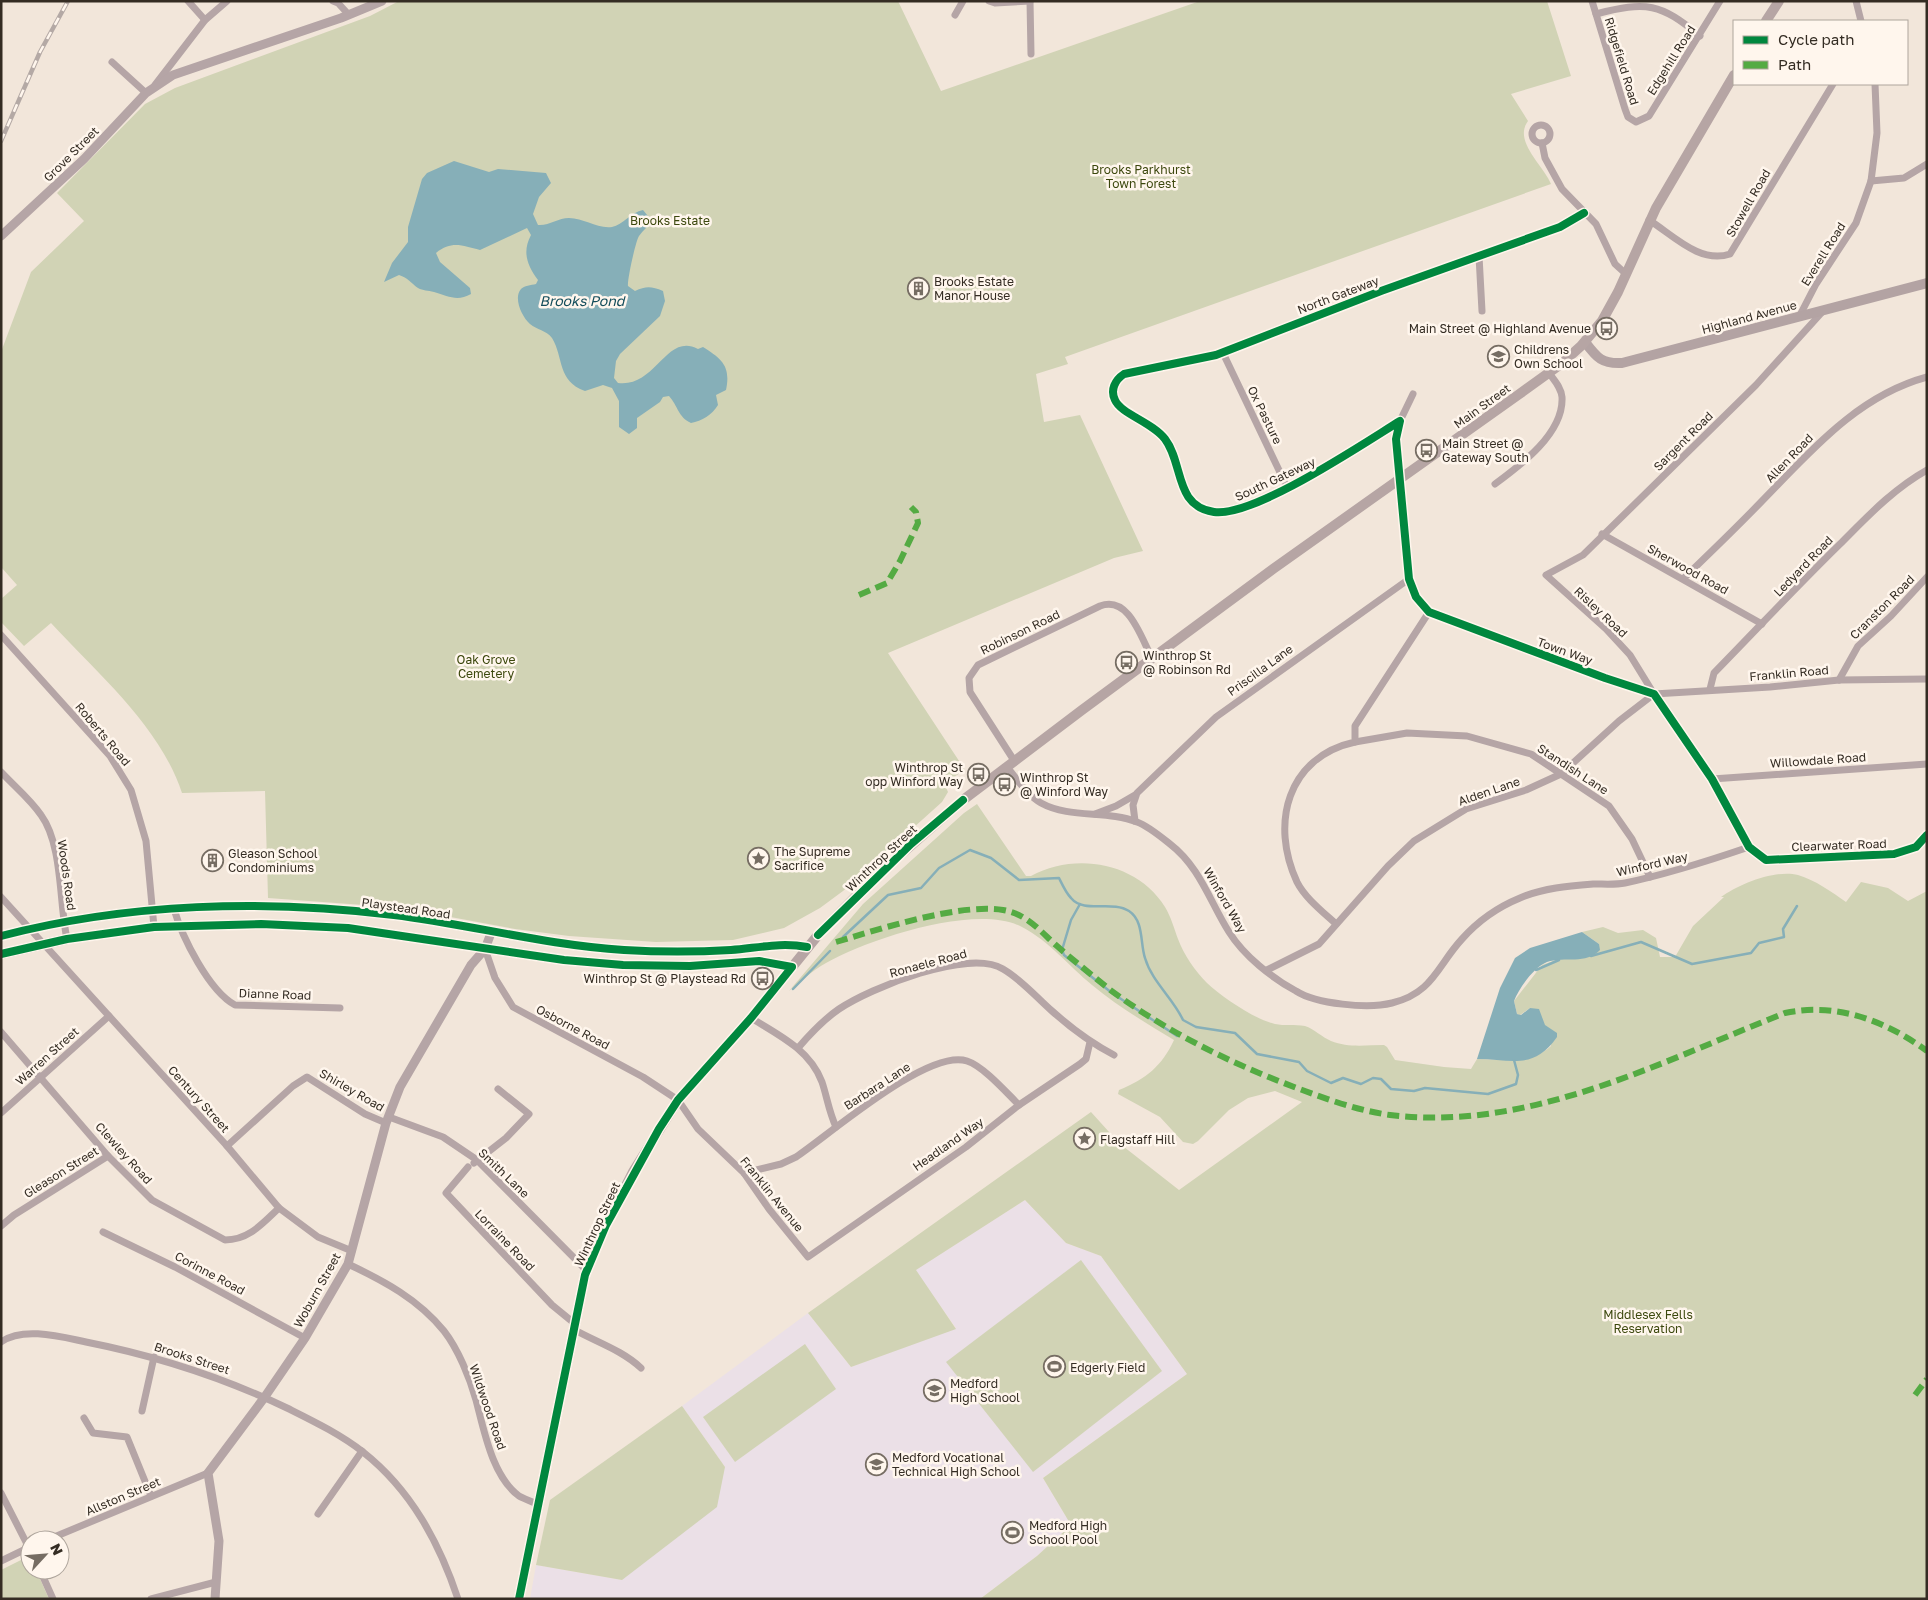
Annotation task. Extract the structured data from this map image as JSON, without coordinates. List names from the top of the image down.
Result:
{
  "streets": {
    "main road": [
      "Highland Avenue",
      "Main Street",
      "Winthrop Street",
      "Playstead Road"
    ],
    "street": [
      "Edgehill Road",
      "Ridgefield Road",
      "Grove Street",
      "Stowell Road",
      "Everell Road",
      "North Gateway",
      "Ox Pasture",
      "Sargent Road",
      "Allen Road",
      "South Gateway",
      "Ledyard Road",
      "Sherwood Road",
      "Cranston Road",
      "Risley Road",
      "Robinson Road",
      "Town Way",
      "Priscilla Lane",
      "Franklin Road",
      "Roberts Road",
      "Willowdale Road",
      "Standish Lane",
      "Alden Lane",
      "Clearwater Road",
      "Winford Way",
      "Woods Road",
      "Ronaele Road",
      "Dianne Road",
      "Osborne Road",
      "Warren Street",
      "Barbara Lane",
      "Shirley Road",
      "Century Street",
      "Headland Way",
      "Clewley Road",
      "Gleason Street",
      "Smith Lane",
      "Franklin Avenue",
      "Lorraine Road",
      "Corinne Road",
      "Woburn Street",
      "Brooks Street",
      "Wildwood Road",
      "Allston Street"
    ]
  },
  "crossings": [
    ["Edgehill Road", "Ridgefield Road"],
    ["Stowell Road", "Main Street"],
    ["Everell Road", "Highland Avenue"],
    ["North Gateway", "Ox Pasture"],
    ["North Gateway", "South Gateway"],
    ["Highland Avenue", "Main Street"],
    ["Highland Avenue", "Sargent Road"],
    ["Main Street", "Winthrop Street"],
    ["Ox Pasture", "South Gateway"],
    ["Sargent Road", "Sherwood Road"],
    ["Sargent Road", "Risley Road"],
    ["Allen Road", "Sherwood Road"],
    ["Ledyard Road", "Sherwood Road"],
    ["Ledyard Road", "Franklin Road"],
    ["Cranston Road", "Franklin Road"],
    ["Risley Road", "Town Way"],
    ["Risley Road", "Franklin Road"],
    ["Risley Road", "Alden Lane"],
    ["Robinson Road", "Winthrop Street"],
    ["Robinson Road", "Winford Way"],
    ["Town Way", "Franklin Road"],
    ["Town Way", "Alden Lane"],
    ["Priscilla Lane", "Winford Way"],
    ["Franklin Road", "Alden Lane"],
    ["Roberts Road", "Playstead Road"],
    ["Standish Lane", "Alden Lane"],
    ["Standish Lane", "Winford Way"],
    ["Alden Lane", "Winford Way"],
    ["Clearwater Road", "Winford Way"],
    ["Winthrop Street", "Winford Way"],
    ["Winthrop Street", "Playstead Road"],
    ["Winthrop Street", "Ronaele Road"],
    ["Winthrop Street", "Osborne Road"],
    ["Winthrop Street", "Barbara Lane"],
    ["Winthrop Street", "Smith Lane"],
    ["Winthrop Street", "Franklin Avenue"],
    ["Winthrop Street", "Lorraine Road"],
    ["Winthrop Street", "Wildwood Road"],
    ["Woods Road", "Playstead Road"],
    ["Playstead Road", "Dianne Road"],
    ["Playstead Road", "Century Street"],
    ["Playstead Road", "Woburn Street"],
    ["Ronaele Road", "Osborne Road"],
    ["Ronaele Road", "Barbara Lane"],
    ["Ronaele Road", "Headland Way"],
    ["Ronaele Road", "Franklin Avenue"],
    ["Osborne Road", "Barbara Lane"],
    ["Osborne Road", "Franklin Avenue"],
    ["Osborne Road", "Woburn Street"],
    ["Warren Street", "Century Street"],
    ["Warren Street", "Clewley Road"],
    ["Barbara Lane", "Headland Way"],
    ["Barbara Lane", "Franklin Avenue"],
    ["Shirley Road", "Century Street"],
    ["Shirley Road", "Smith Lane"],
    ["Shirley Road", "Woburn Street"],
    ["Century Street", "Clewley Road"],
    ["Century Street", "Woburn Street"],
    ["Headland Way", "Franklin Avenue"],
    ["Clewley Road", "Gleason Street"],
    ["Smith Lane", "Lorraine Road"],
    ["Smith Lane", "Woburn Street"],
    ["Corinne Road", "Woburn Street"],
    ["Woburn Street", "Brooks Street"],
    ["Woburn Street", "Wildwood Road"],
    ["Woburn Street", "Allston Street"]
  ],
  "water": ["Brooks Pond"],
  "parks": [
    "Brooks Parkhurst Town Forest",
    "Brooks Estate",
    "Oak Grove Cemetery",
    "Middlesex Fells Reservation"
  ],
  "places": {
    "building": ["Brooks Estate Manor House", "Gleason School Condominiums"],
    "bus stop": [
      "Main Street @ Highland Avenue",
      "Main Street @ Gateway South",
      "Winthrop St @ Robinson Rd",
      "Winthrop St opp Winford Way",
      "Winthrop St @ Winford Way",
      "Winthrop St @ Playstead Rd"
    ],
    "school or university": ["Childrens Own School", "Medford High School", "Medford Vocational Technical High School"],
    "place": ["The Supreme Sacrifice", "Flagstaff Hill"],
    "sports": ["Edgerly Field", "Medford High School Pool"]
  },
  "legend": ["Cycle path", "Path"],
  "north": "top right"
}
